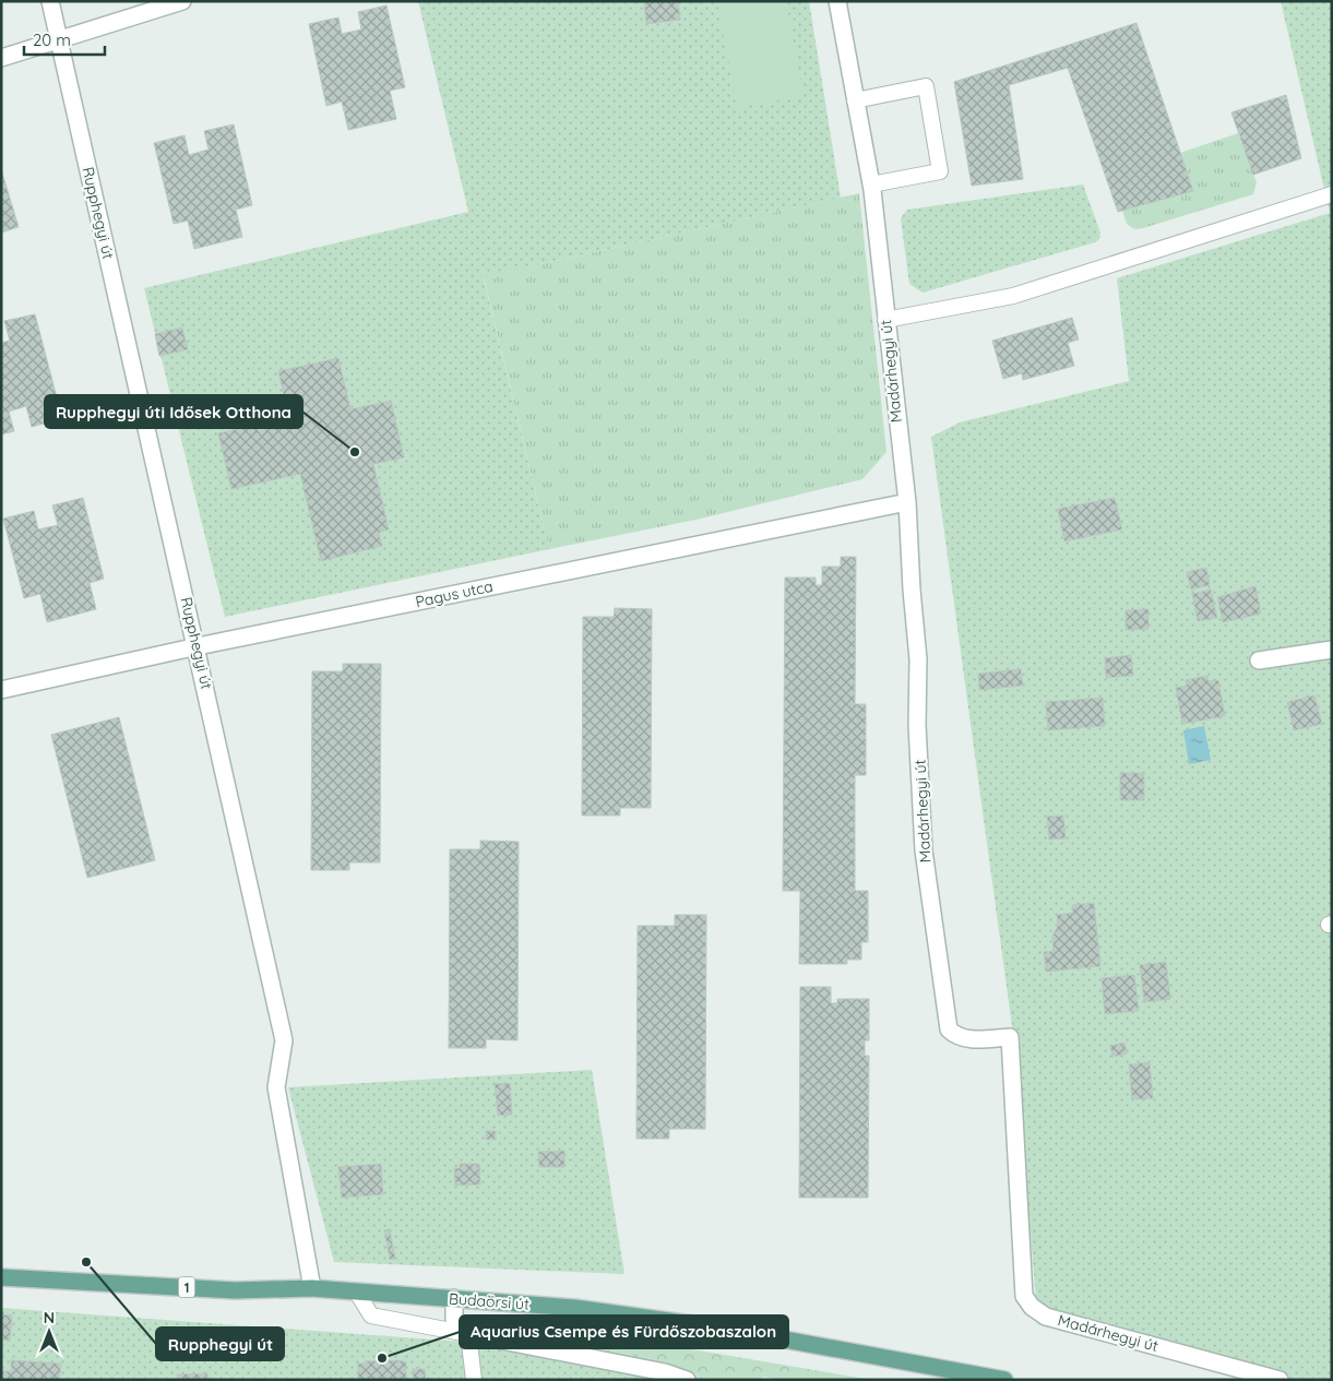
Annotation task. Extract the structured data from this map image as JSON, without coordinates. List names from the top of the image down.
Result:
{
  "streets": {
    "main road": ["1", "Budaörsi út"],
    "street": ["Rupphegyi út", "Madárhegyi út", "Pagus utca"]
  },
  "crossings": [
    ["Rupphegyi út", "Pagus utca"],
    ["Rupphegyi út", "Budaörsi út"],
    ["Madárhegyi út", "Pagus utca"]
  ],
  "places": ["Rupphegyi úti Idősek Otthona", "Rupphegyi út", "Aquarius Csempe és Fürdőszobaszalon"],
  "scale_bar": "20 m",
  "north": "top"
}
